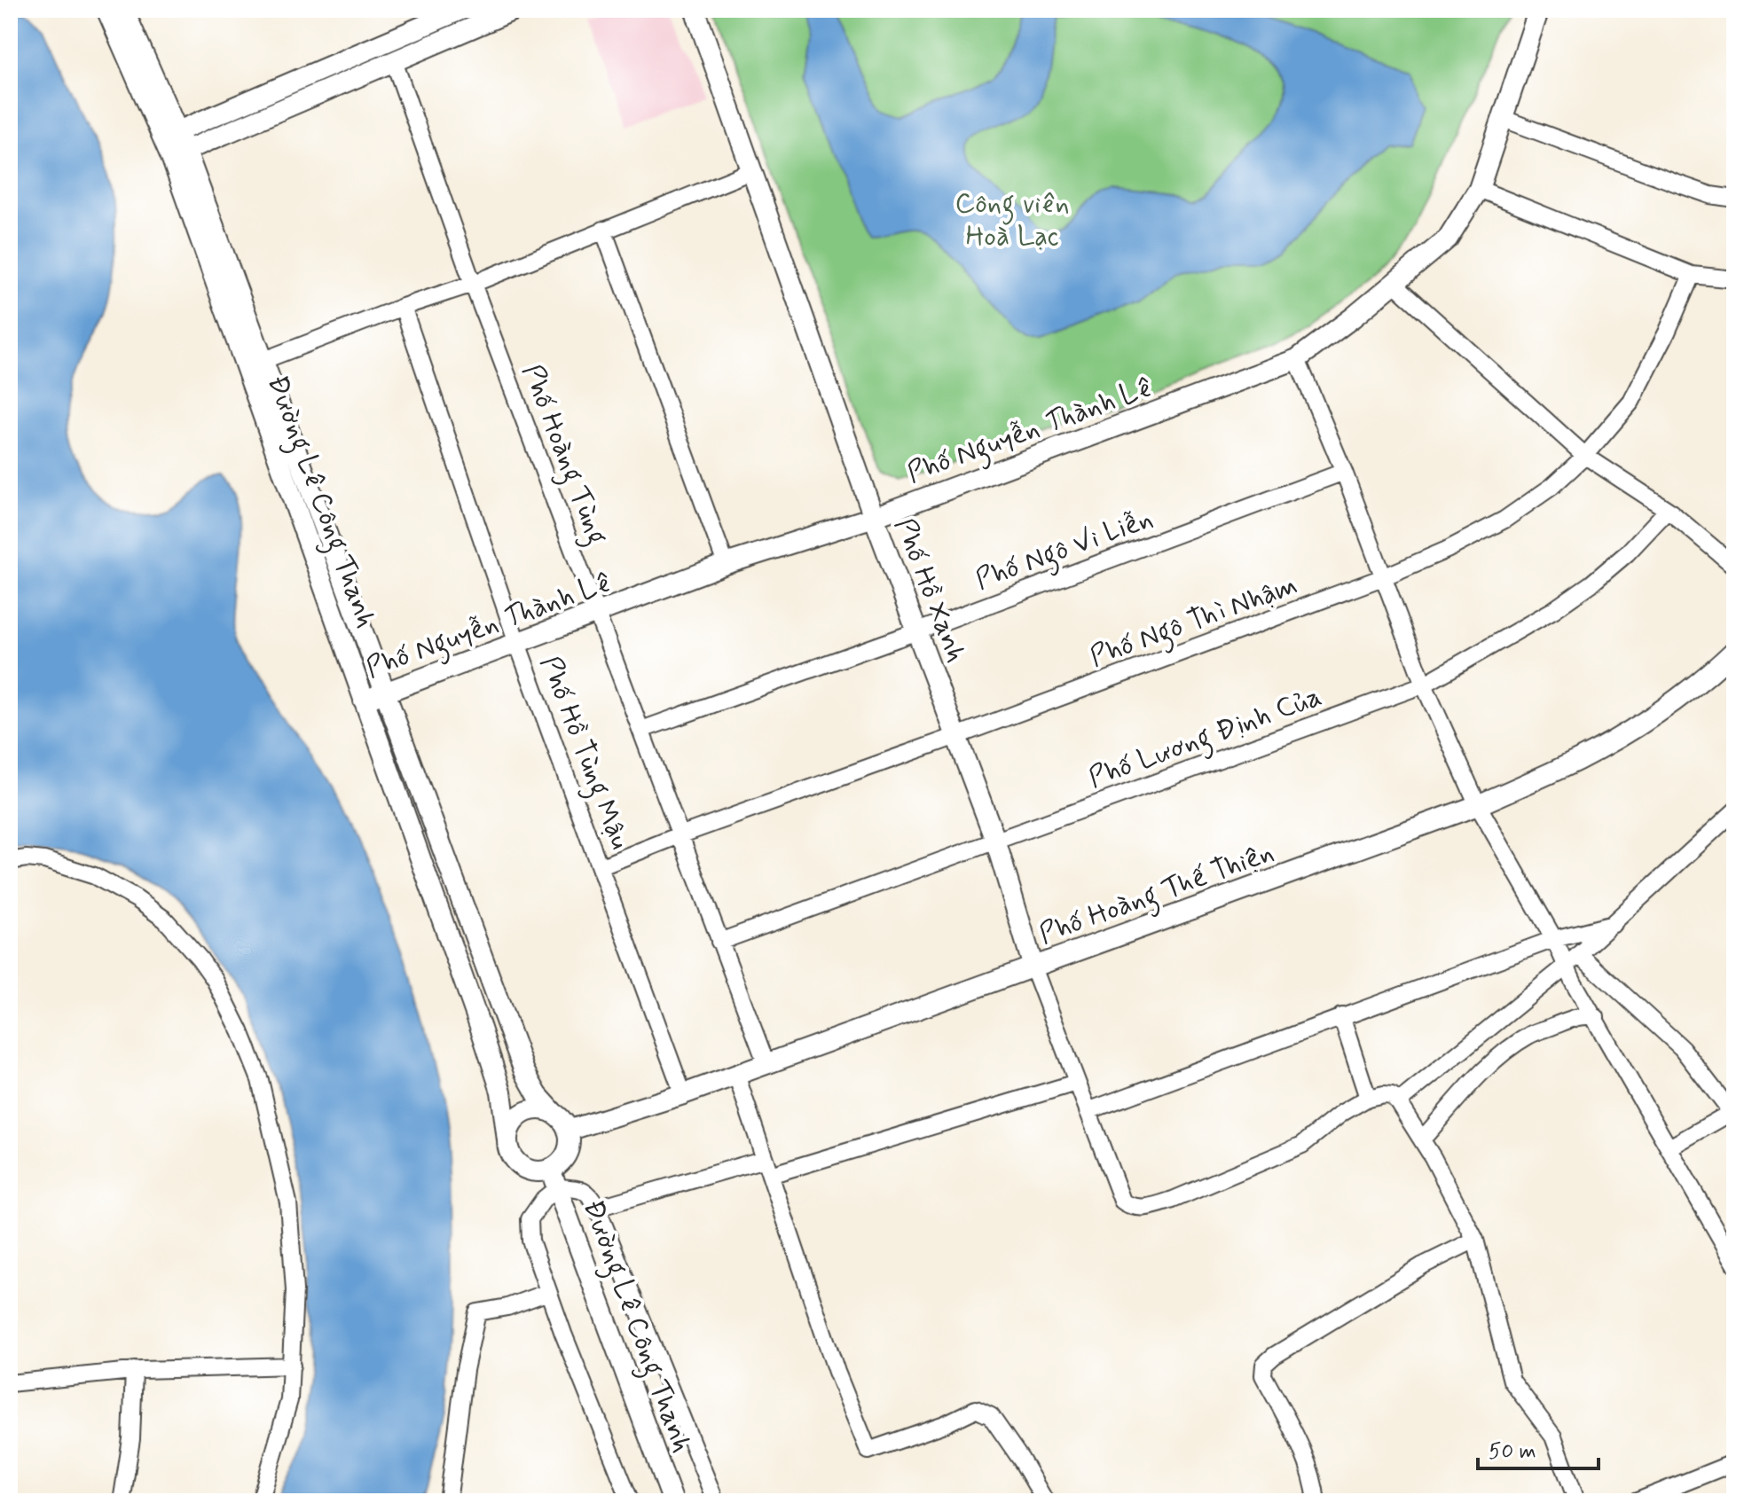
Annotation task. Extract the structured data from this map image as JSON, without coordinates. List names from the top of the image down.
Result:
{
  "streets": {
    "street": [
      "Phố Nguyễn Thành Lê",
      "Phố Hoàng Tùng",
      "Đường Lê Công Thanh",
      "Phố Ngô Vi Liễn",
      "Phố Hồ Xanh",
      "Phố Ngô Thì Nhậm",
      "Phố Lương Định Của",
      "Phố Hồ Tùng Mậu",
      "Phố Hoàng Thế Thiện"
    ]
  },
  "crossings": [
    ["Phố Nguyễn Thành Lê", "Phố Hoàng Tùng"],
    ["Phố Nguyễn Thành Lê", "Đường Lê Công Thanh"],
    ["Phố Nguyễn Thành Lê", "Phố Hồ Xanh"],
    ["Phố Nguyễn Thành Lê", "Phố Hồ Tùng Mậu"],
    ["Phố Hoàng Tùng", "Phố Ngô Vi Liễn"],
    ["Phố Hoàng Tùng", "Phố Ngô Thì Nhậm"],
    ["Phố Hoàng Tùng", "Phố Lương Định Của"],
    ["Phố Hoàng Tùng", "Phố Hoàng Thế Thiện"],
    ["Đường Lê Công Thanh", "Phố Hoàng Thế Thiện"],
    ["Phố Ngô Vi Liễn", "Phố Hồ Xanh"],
    ["Phố Hồ Xanh", "Phố Ngô Thì Nhậm"],
    ["Phố Hồ Xanh", "Phố Lương Định Của"],
    ["Phố Hồ Xanh", "Phố Hoàng Thế Thiện"],
    ["Phố Ngô Thì Nhậm", "Phố Hồ Tùng Mậu"],
    ["Phố Hồ Tùng Mậu", "Phố Hoàng Thế Thiện"]
  ],
  "parks": ["Công viên Hoà Lạc"],
  "scale_bar": "50 m"
}
